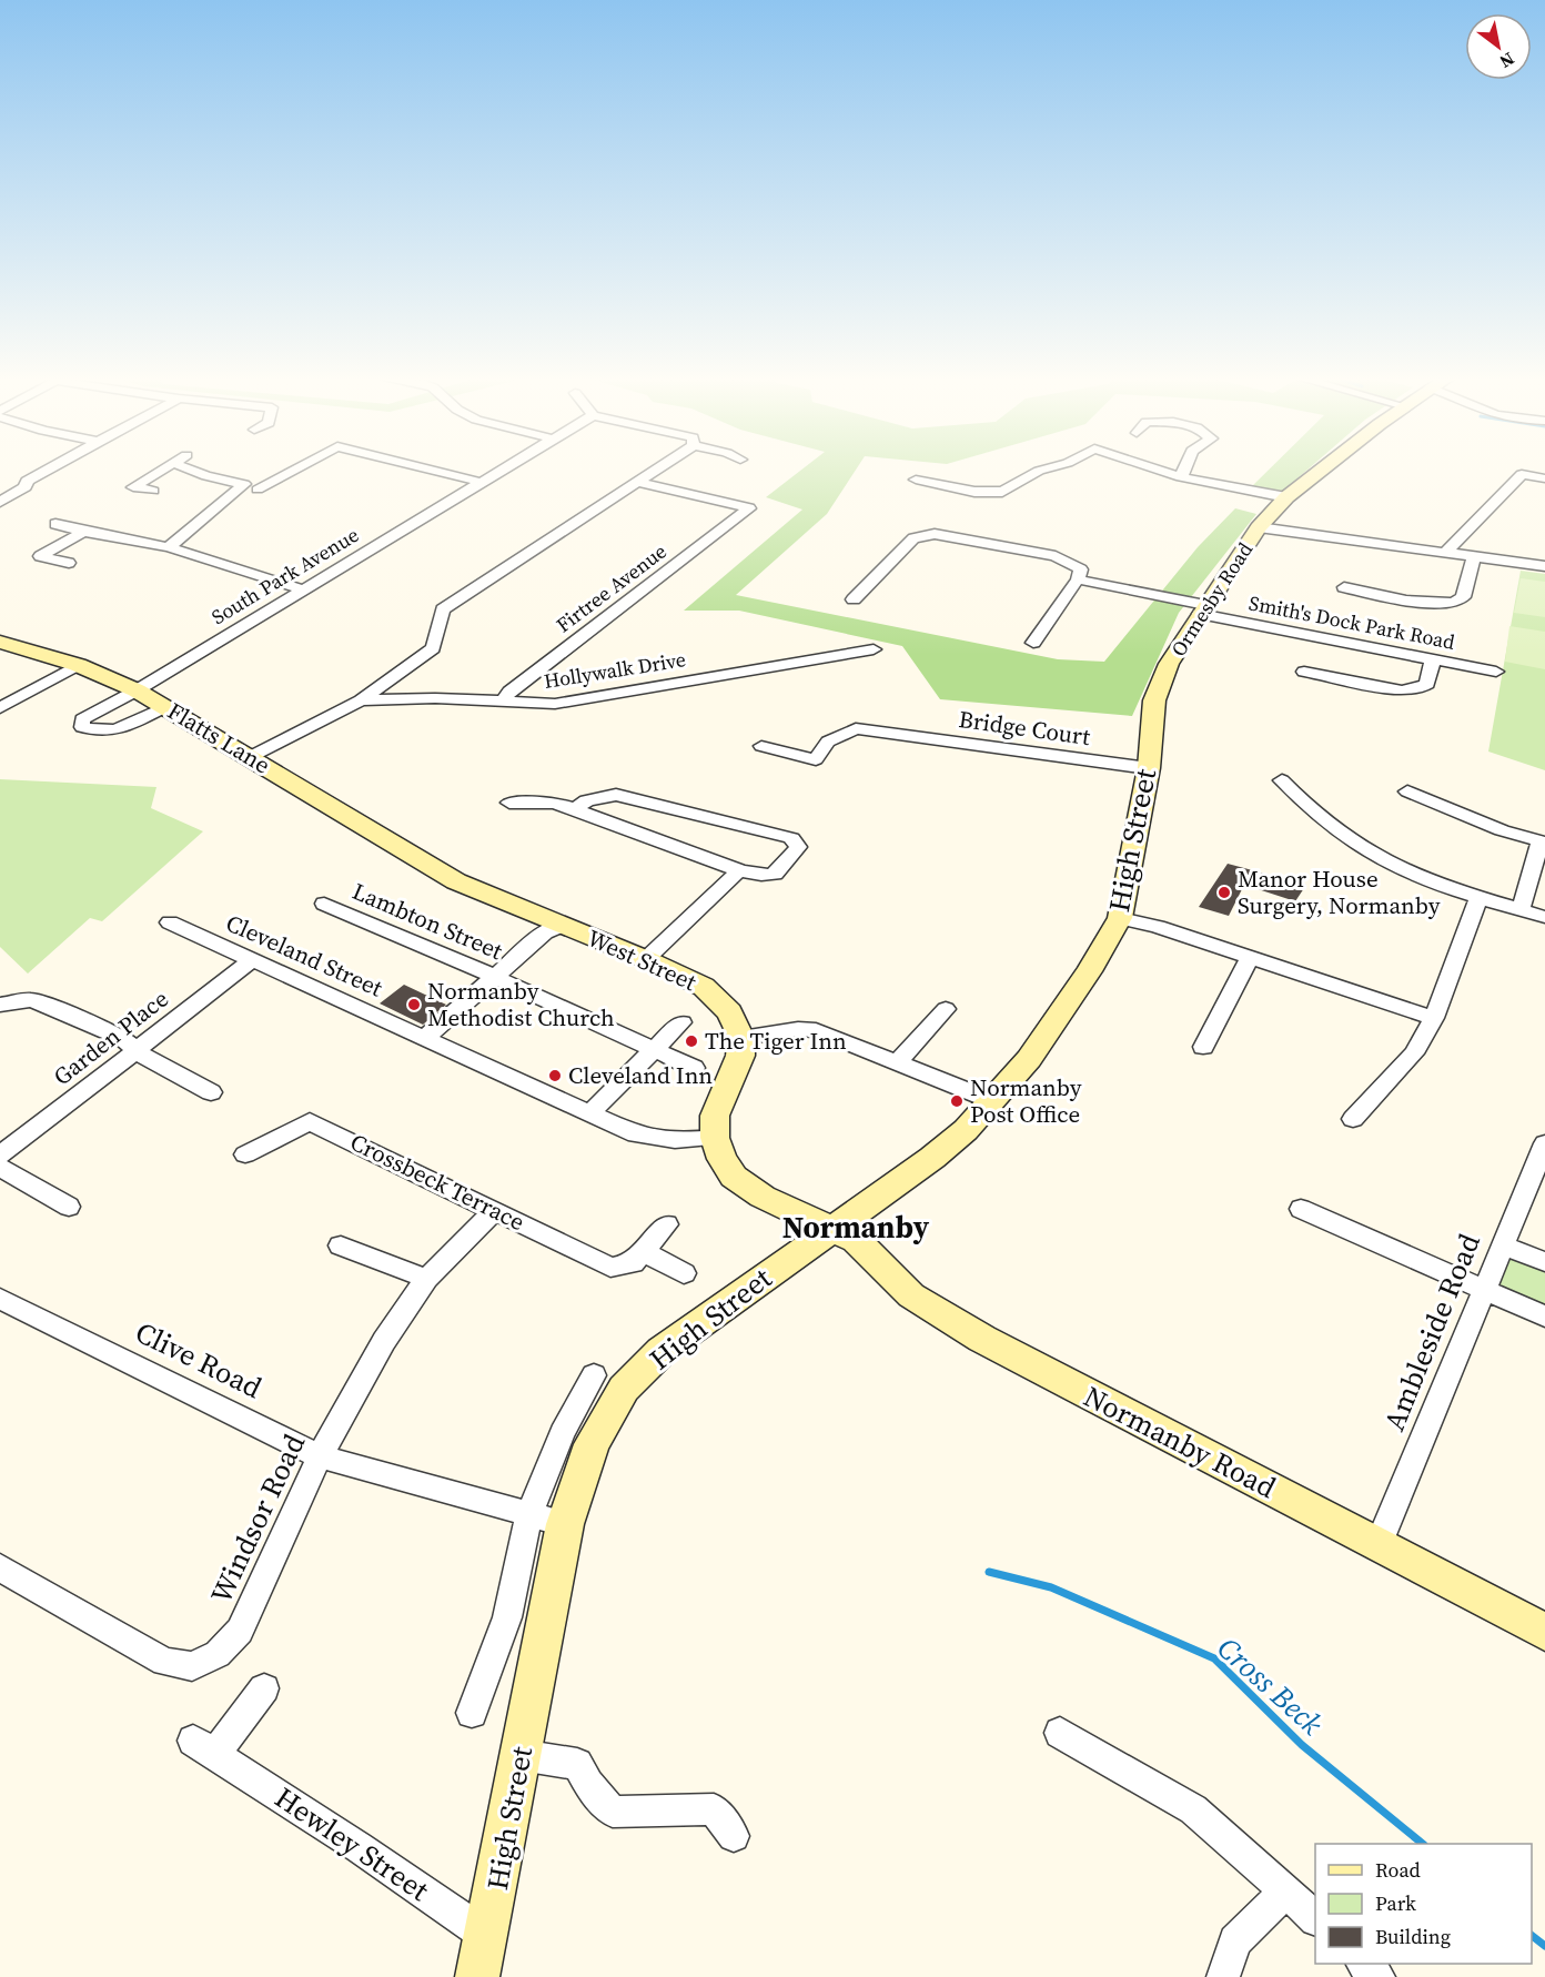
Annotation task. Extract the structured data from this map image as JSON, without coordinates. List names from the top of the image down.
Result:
{
  "streets": {
    "main road": [
      "Ormesby Road",
      "Flatts Lane",
      "High Street",
      "West Street",
      "Normanby Road"
    ],
    "street": [
      "South Park Avenue",
      "Firtree Avenue",
      "Smith's Dock Park Road",
      "Hollywalk Drive",
      "Bridge Court",
      "Lambton Street",
      "Cleveland Street",
      "Garden Place",
      "Crossbeck Terrace",
      "Ambleside Road",
      "Clive Road",
      "Windsor Road",
      "Hewley Street"
    ]
  },
  "crossings": [
    ["South Park Avenue", "Flatts Lane"],
    ["Firtree Avenue", "Hollywalk Drive"],
    ["Ormesby Road", "Smith's Dock Park Road"],
    ["Ormesby Road", "High Street"],
    ["Bridge Court", "High Street"],
    ["Flatts Lane", "West Street"],
    ["High Street", "Clive Road"],
    ["High Street", "Normanby Road"],
    ["High Street", "Hewley Street"],
    ["Cleveland Street", "Garden Place"],
    ["Crossbeck Terrace", "Windsor Road"],
    ["Ambleside Road", "Normanby Road"],
    ["Clive Road", "Windsor Road"]
  ],
  "districts": ["Normanby"],
  "water": ["Cross Beck"],
  "places": [
    "Manor House Surgery, Normanby",
    "Normanby Methodist Church",
    "The Tiger Inn",
    "Cleveland Inn",
    "Normanby Post Office"
  ],
  "legend": ["Road", "Park", "Building"],
  "north": "bottom right"
}
